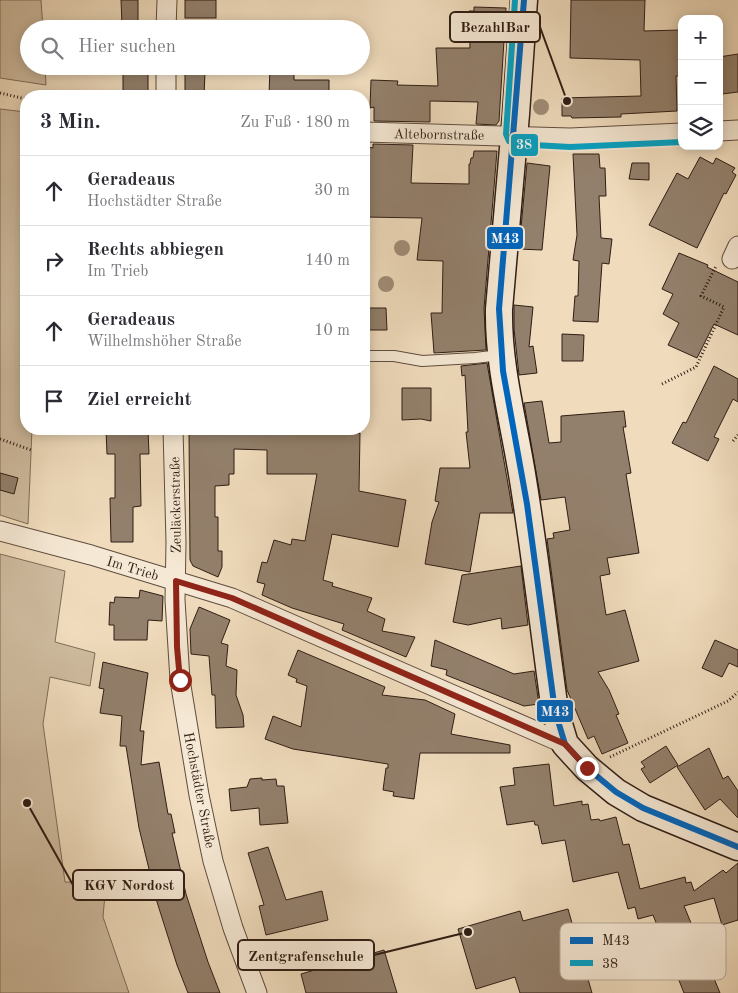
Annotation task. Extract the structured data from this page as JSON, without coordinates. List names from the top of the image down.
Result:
{
  "streets": {
    "street": [
      "Altebornstraße",
      "Zeuläckerstraße",
      "Im Trieb",
      "Hochstädter Straße"
    ]
  },
  "crossings": [
    ["Zeuläckerstraße", "Im Trieb"],
    ["Zeuläckerstraße", "Hochstädter Straße"],
    ["Im Trieb", "Hochstädter Straße"]
  ],
  "places": ["BezahlBar", "KGV Nordost", "Zentgrafenschule"],
  "lines": ["transit line M43", "transit line 38"],
  "legend": ["M43", "38"],
  "page": {
    "map_buttons": ["+", "−"],
    "search": "Hier suchen",
    "heading": ["3 Min.", "Zu Fuß · 180 m"],
    "list": [
      ["Geradeaus", "Hochstädter Straße", "30 m"],
      ["Rechts abbiegen", "Im Trieb", "140 m"],
      ["Geradeaus", "Wilhelmshöher Straße", "10 m"],
      "Ziel erreicht"
    ]
  }
}
